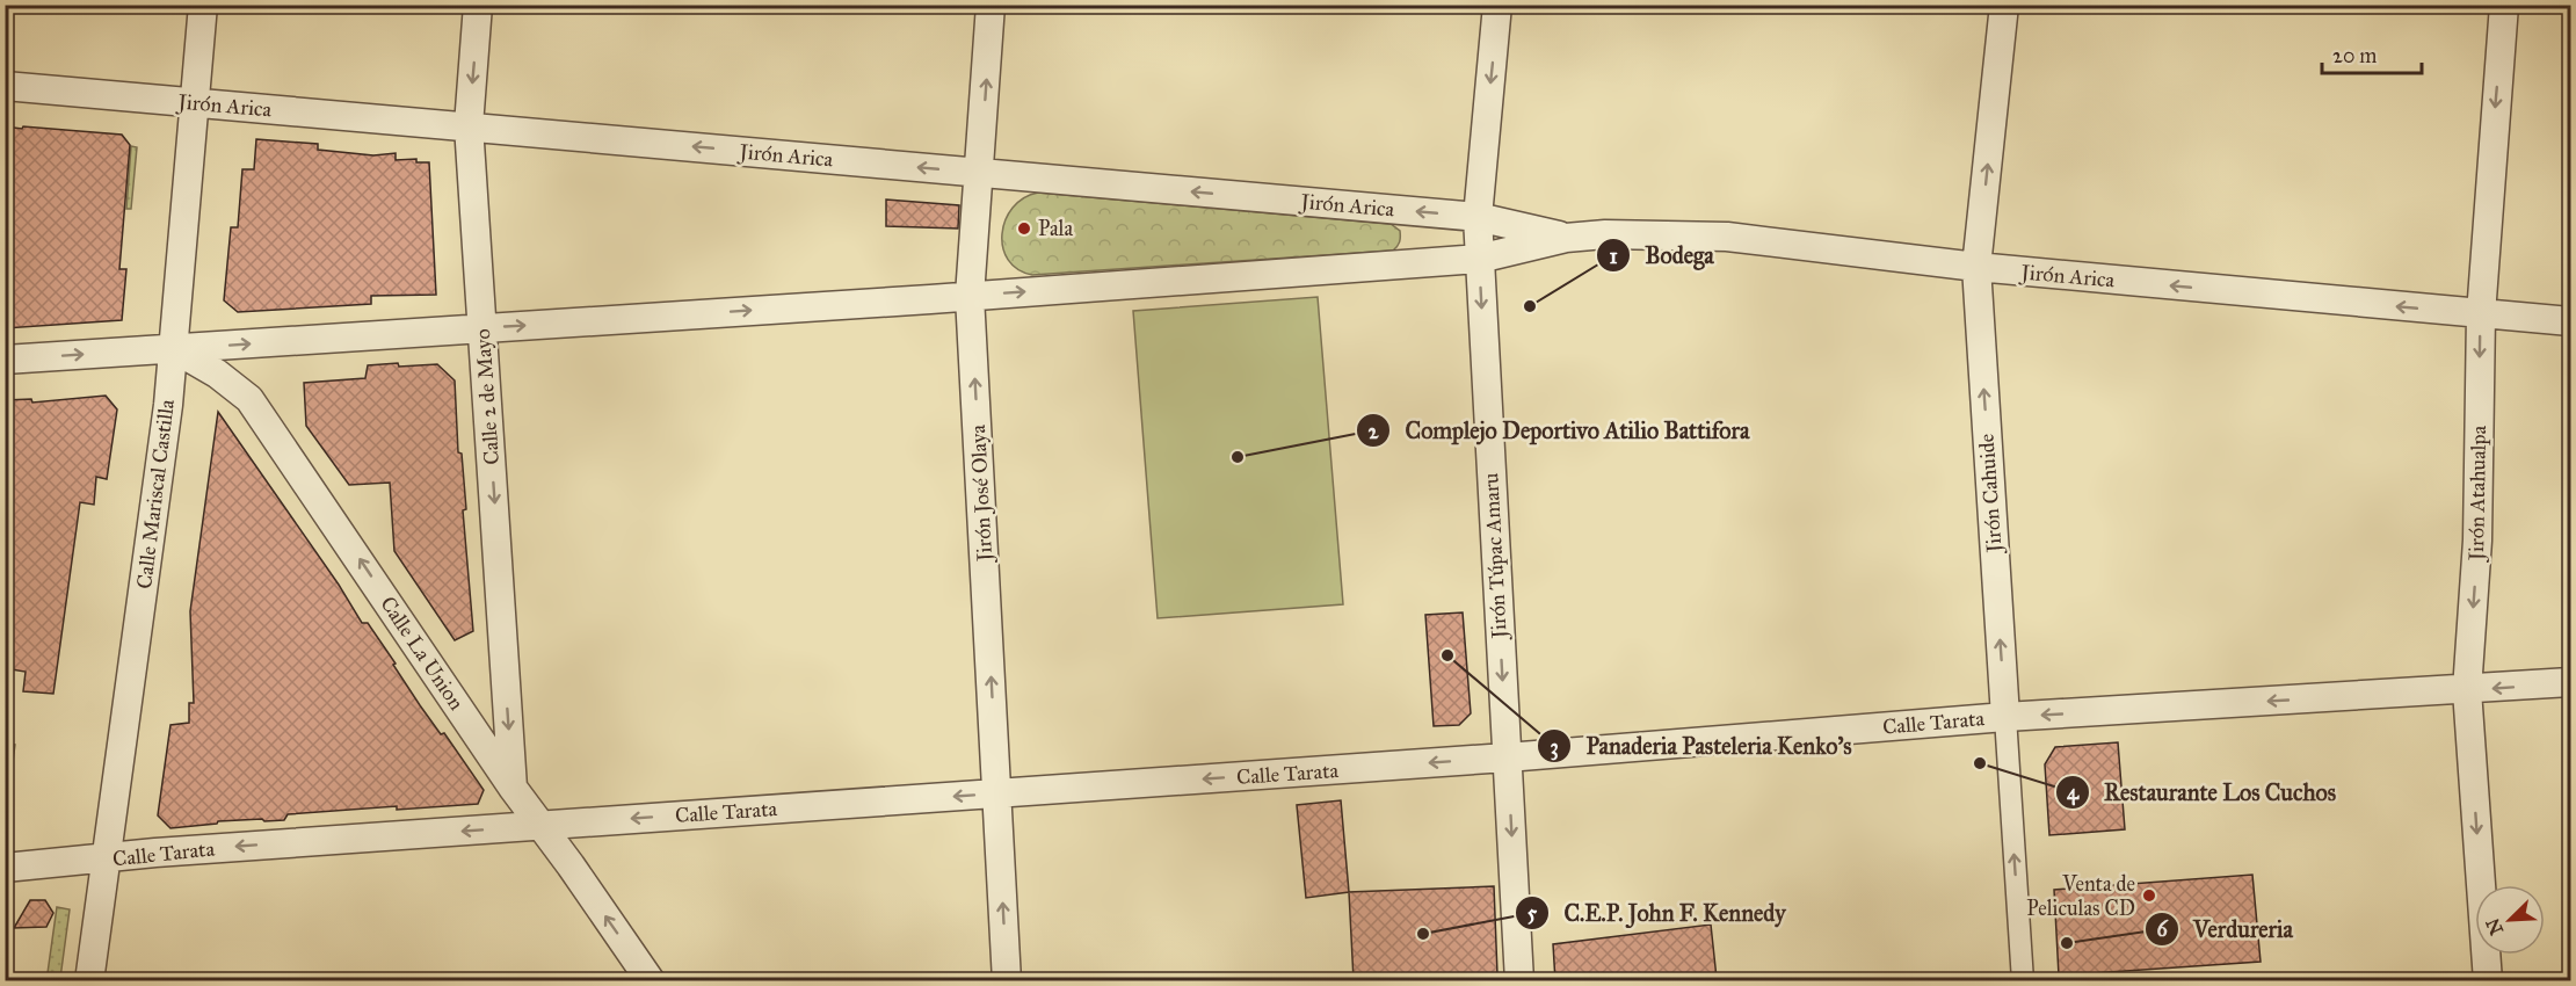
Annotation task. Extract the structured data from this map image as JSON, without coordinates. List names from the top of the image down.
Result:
{
  "streets": {
    "street": [
      "Jirón Arica",
      "Calle 2 de Mayo",
      "Jirón José Olaya",
      "Jirón Cahuide",
      "Jirón Atahualpa",
      "Calle Mariscal Castilla",
      "Jirón Túpac Amaru",
      "Calle La Union",
      "Calle Tarata"
    ]
  },
  "crossings": [
    ["Jirón Arica", "Calle 2 de Mayo"],
    ["Jirón Arica", "Jirón José Olaya"],
    ["Jirón Arica", "Jirón Cahuide"],
    ["Jirón Arica", "Jirón Atahualpa"],
    ["Jirón Arica", "Calle Mariscal Castilla"],
    ["Jirón Arica", "Jirón Túpac Amaru"],
    ["Jirón Arica", "Calle La Union"],
    ["Calle 2 de Mayo", "Calle La Union"],
    ["Jirón José Olaya", "Calle Tarata"],
    ["Jirón Cahuide", "Calle Tarata"],
    ["Jirón Atahualpa", "Calle Tarata"],
    ["Calle Mariscal Castilla", "Calle La Union"],
    ["Calle Mariscal Castilla", "Calle Tarata"],
    ["Jirón Túpac Amaru", "Calle Tarata"],
    ["Calle La Union", "Calle Tarata"]
  ],
  "one_way": [
    "Calle 2 de Mayo",
    "Jirón José Olaya",
    "Jirón Cahuide",
    "Jirón Atahualpa",
    "Jirón Túpac Amaru",
    "Calle La Union",
    "Calle Tarata"
  ],
  "places": [
    "Pala",
    "Bodega",
    "Complejo Deportivo Atilio Battifora",
    "Panaderia Pasteleria Kenko's",
    "Restaurante Los Cuchos",
    "Venta de Peliculas CD",
    "C.E.P. John F. Kennedy",
    "Verdureria"
  ],
  "scale_bar": "20 m",
  "north": "bottom left"
}
